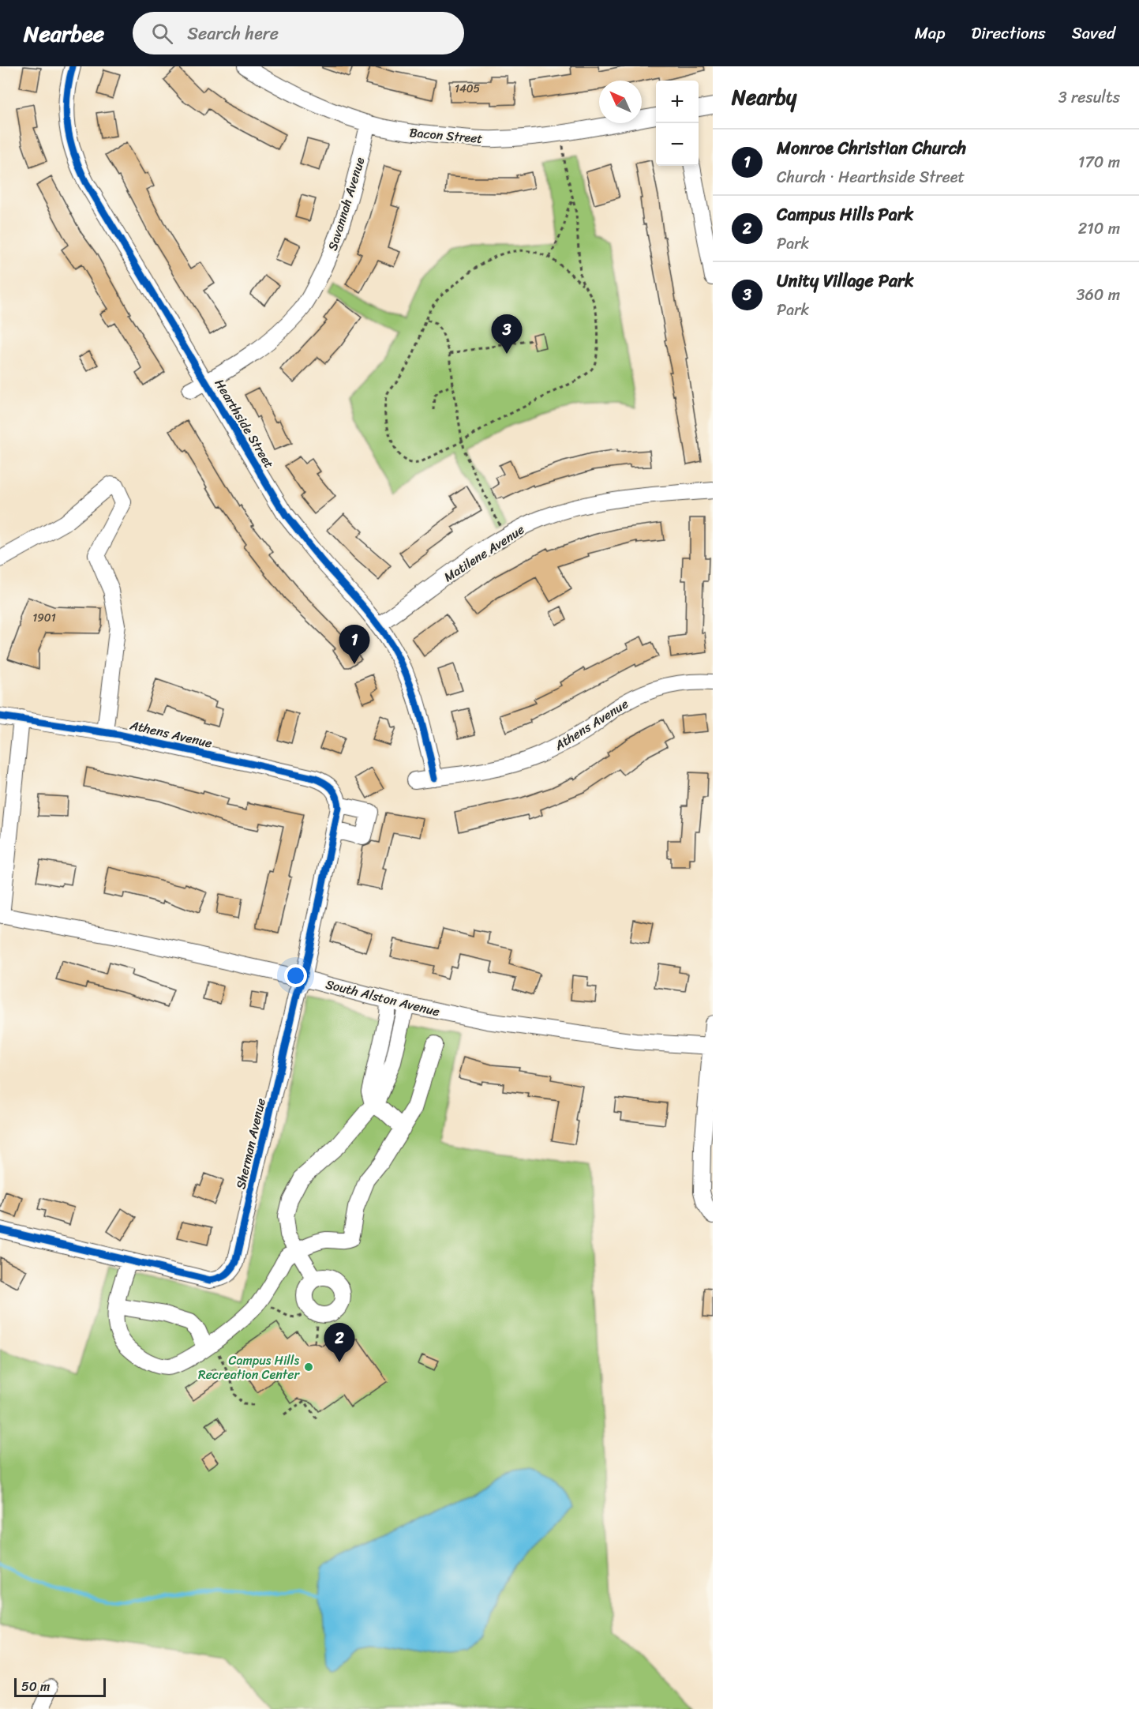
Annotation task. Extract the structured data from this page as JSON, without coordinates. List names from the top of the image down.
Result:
{
  "streets": {
    "street": [
      "Bacon Street",
      "Savannah Avenue",
      "Hearthside Street",
      "Matilene Avenue",
      "Athens Avenue",
      "South Alston Avenue",
      "Sherman Avenue"
    ]
  },
  "crossings": [
    ["Bacon Street", "Savannah Avenue"],
    ["Savannah Avenue", "Hearthside Street"],
    ["Hearthside Street", "Matilene Avenue"],
    ["Hearthside Street", "Athens Avenue"],
    ["Athens Avenue", "Sherman Avenue"],
    ["South Alston Avenue", "Sherman Avenue"]
  ],
  "places": ["Campus Hills Recreation Center"],
  "house_numbers": ["1405", "1901"],
  "scale_bar": "50 m",
  "north": "top left",
  "page": {
    "header": "Nearbee",
    "search": "Search here",
    "nav": ["Map", "Directions", "Saved"],
    "heading": ["Nearby", "3 results"],
    "map_buttons": ["+", "−"],
    "list": [
      {
        "mark": "1",
        "name": "Monroe Christian Church",
        "note": "Church · Hearthside Street",
        "value": "170 m"
      },
      {
        "mark": "2",
        "name": "Campus Hills Park",
        "note": "Park",
        "value": "210 m"
      },
      {
        "mark": "3",
        "name": "Unity Village Park",
        "note": "Park",
        "value": "360 m"
      }
    ],
    "pins": ["3", "1", "2"],
    "scale": "50 m"
  }
}
